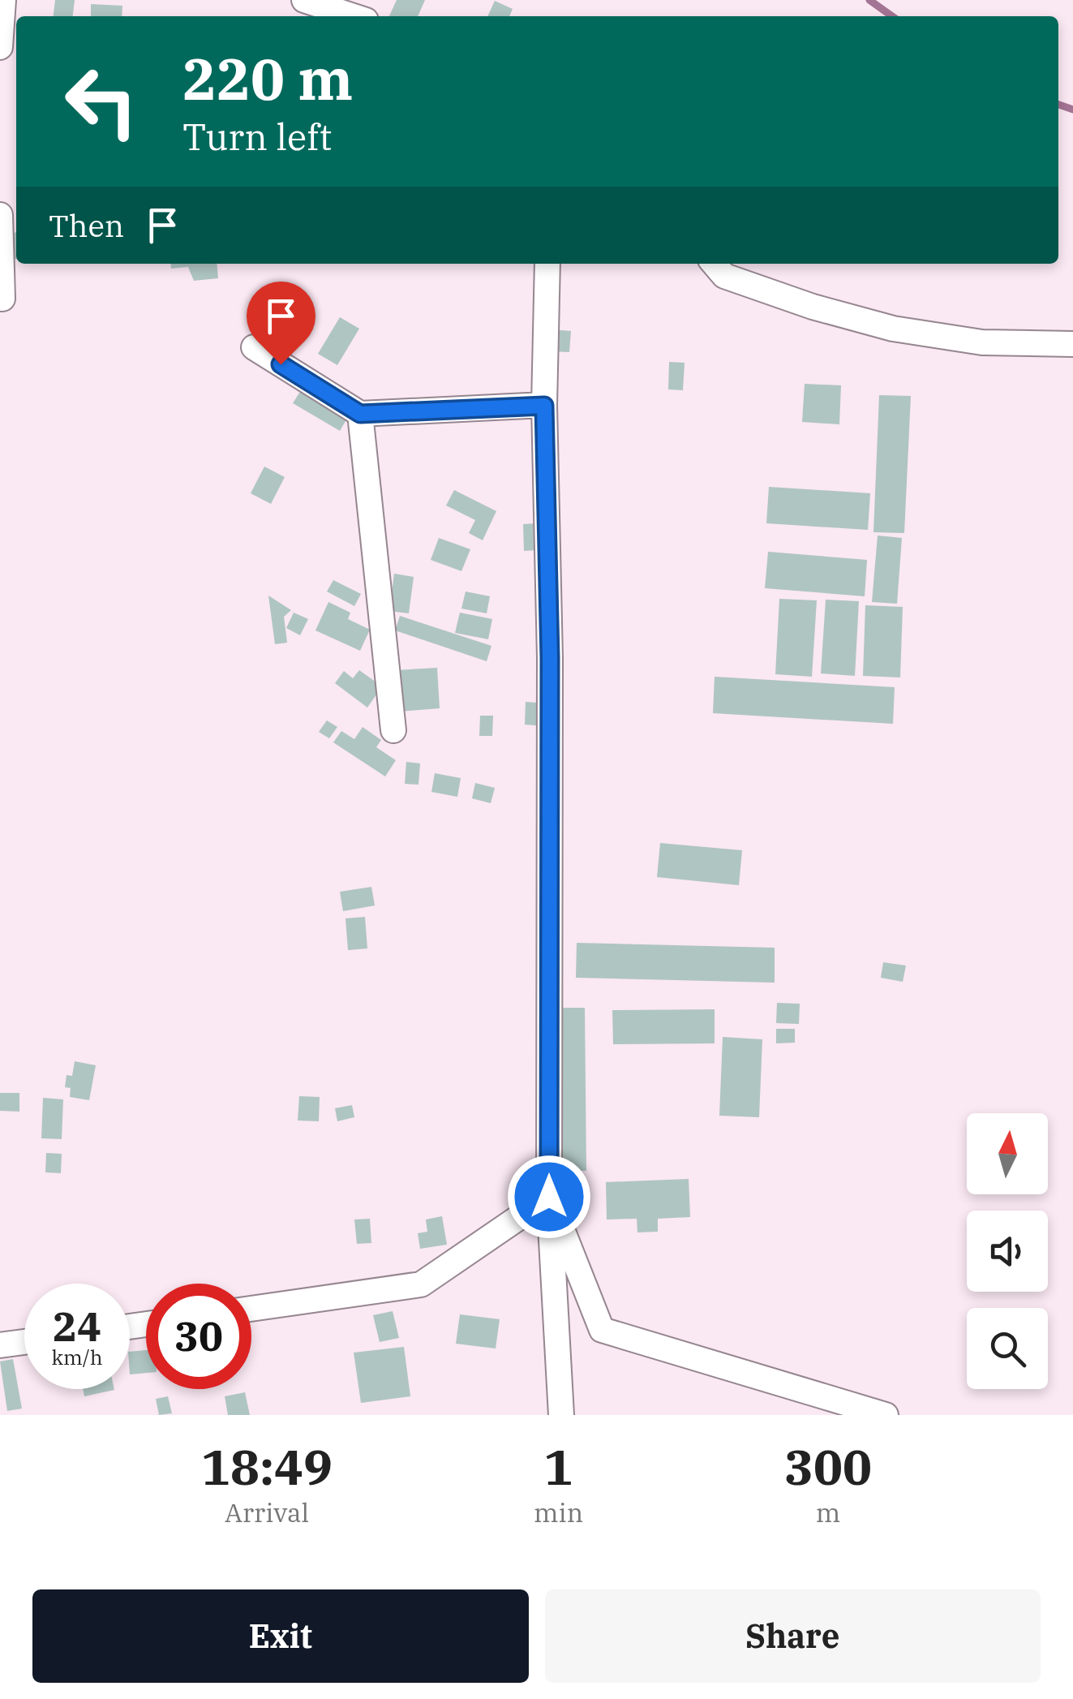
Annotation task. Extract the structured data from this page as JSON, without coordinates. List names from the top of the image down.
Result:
{
  "north": "top",
  "page": {
    "turn": ["220 m", "Turn left"],
    "then": "Then",
    "speed": "24 km/h",
    "limit": "30",
    "eta": [
      "18:49",
      "Arrival",
      "1",
      "min",
      "300",
      "m"
    ],
    "buttons": ["Exit", "Share"]
  }
}
